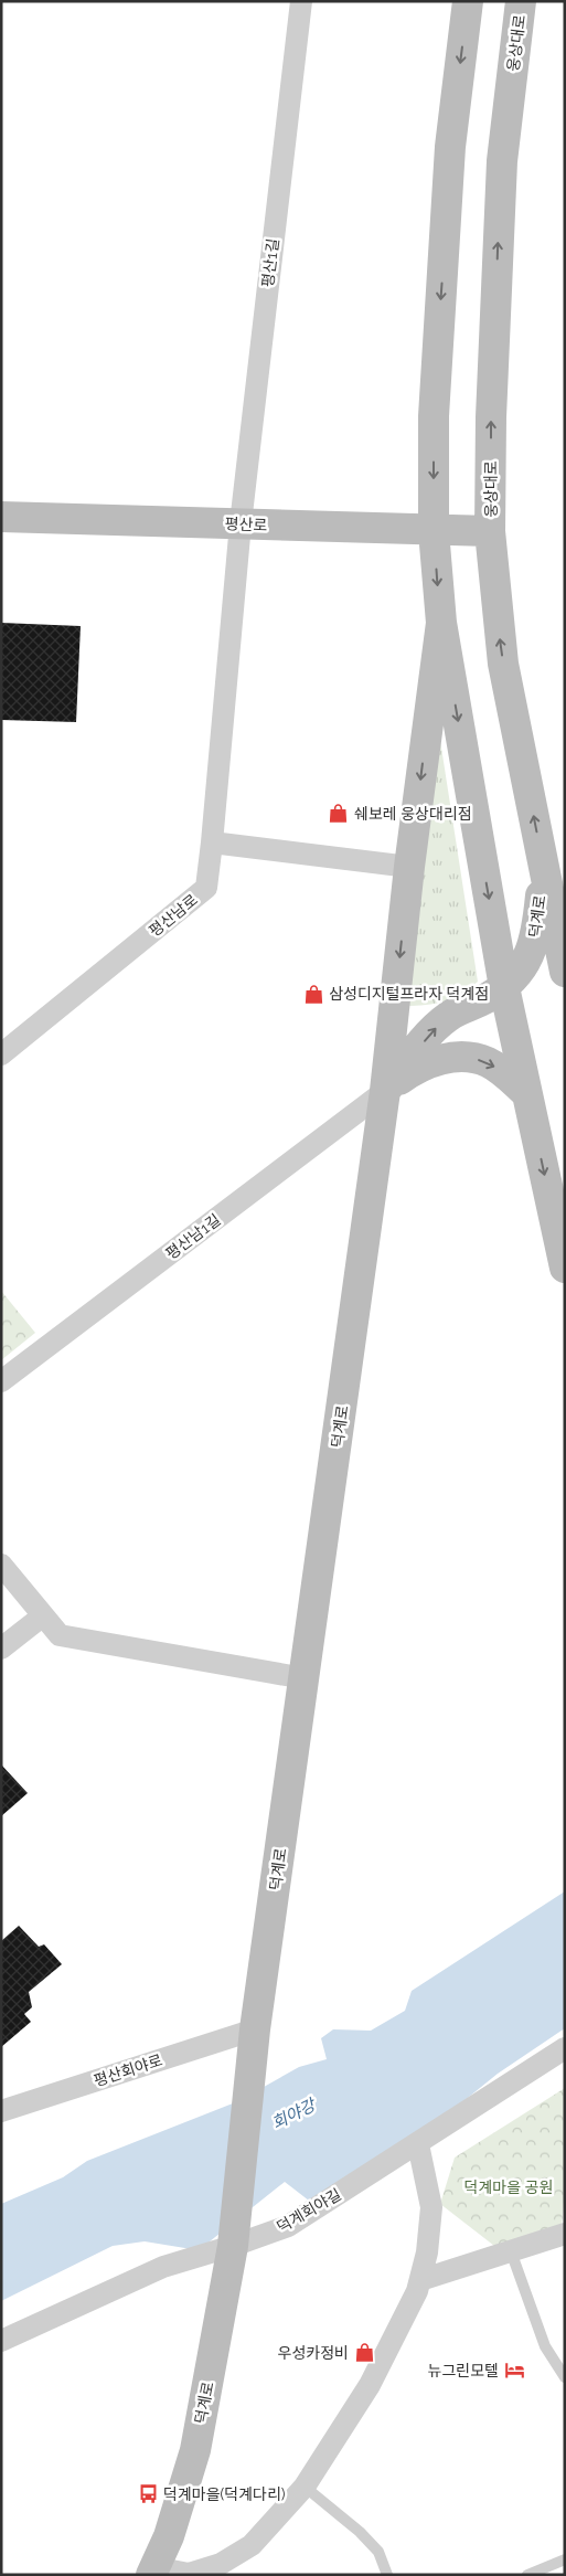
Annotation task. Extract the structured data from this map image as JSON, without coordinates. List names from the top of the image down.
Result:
{
  "streets": {
    "street": [
      "웅상대로",
      "평산1길",
      "평산로",
      "평산남로",
      "덕계로",
      "평산남1길",
      "평산회야로",
      "덕계회야길"
    ]
  },
  "crossings": [
    ["웅상대로", "평산로"],
    ["웅상대로", "덕계로"],
    ["평산1길", "평산로"],
    ["평산1길", "평산남로"],
    ["덕계로", "평산남1길"],
    ["덕계로", "평산회야로"],
    ["덕계로", "덕계회야길"]
  ],
  "water": ["회야강"],
  "parks": ["덕계마을 공원"],
  "places": {
    "shop": ["쉐보레 웅상대리점", "삼성디지털프라자 덕계점", "우성카정비"],
    "hotel": ["뉴그린모텔"],
    "bus stop": ["덕계마을(덕계다리)"]
  }
}
